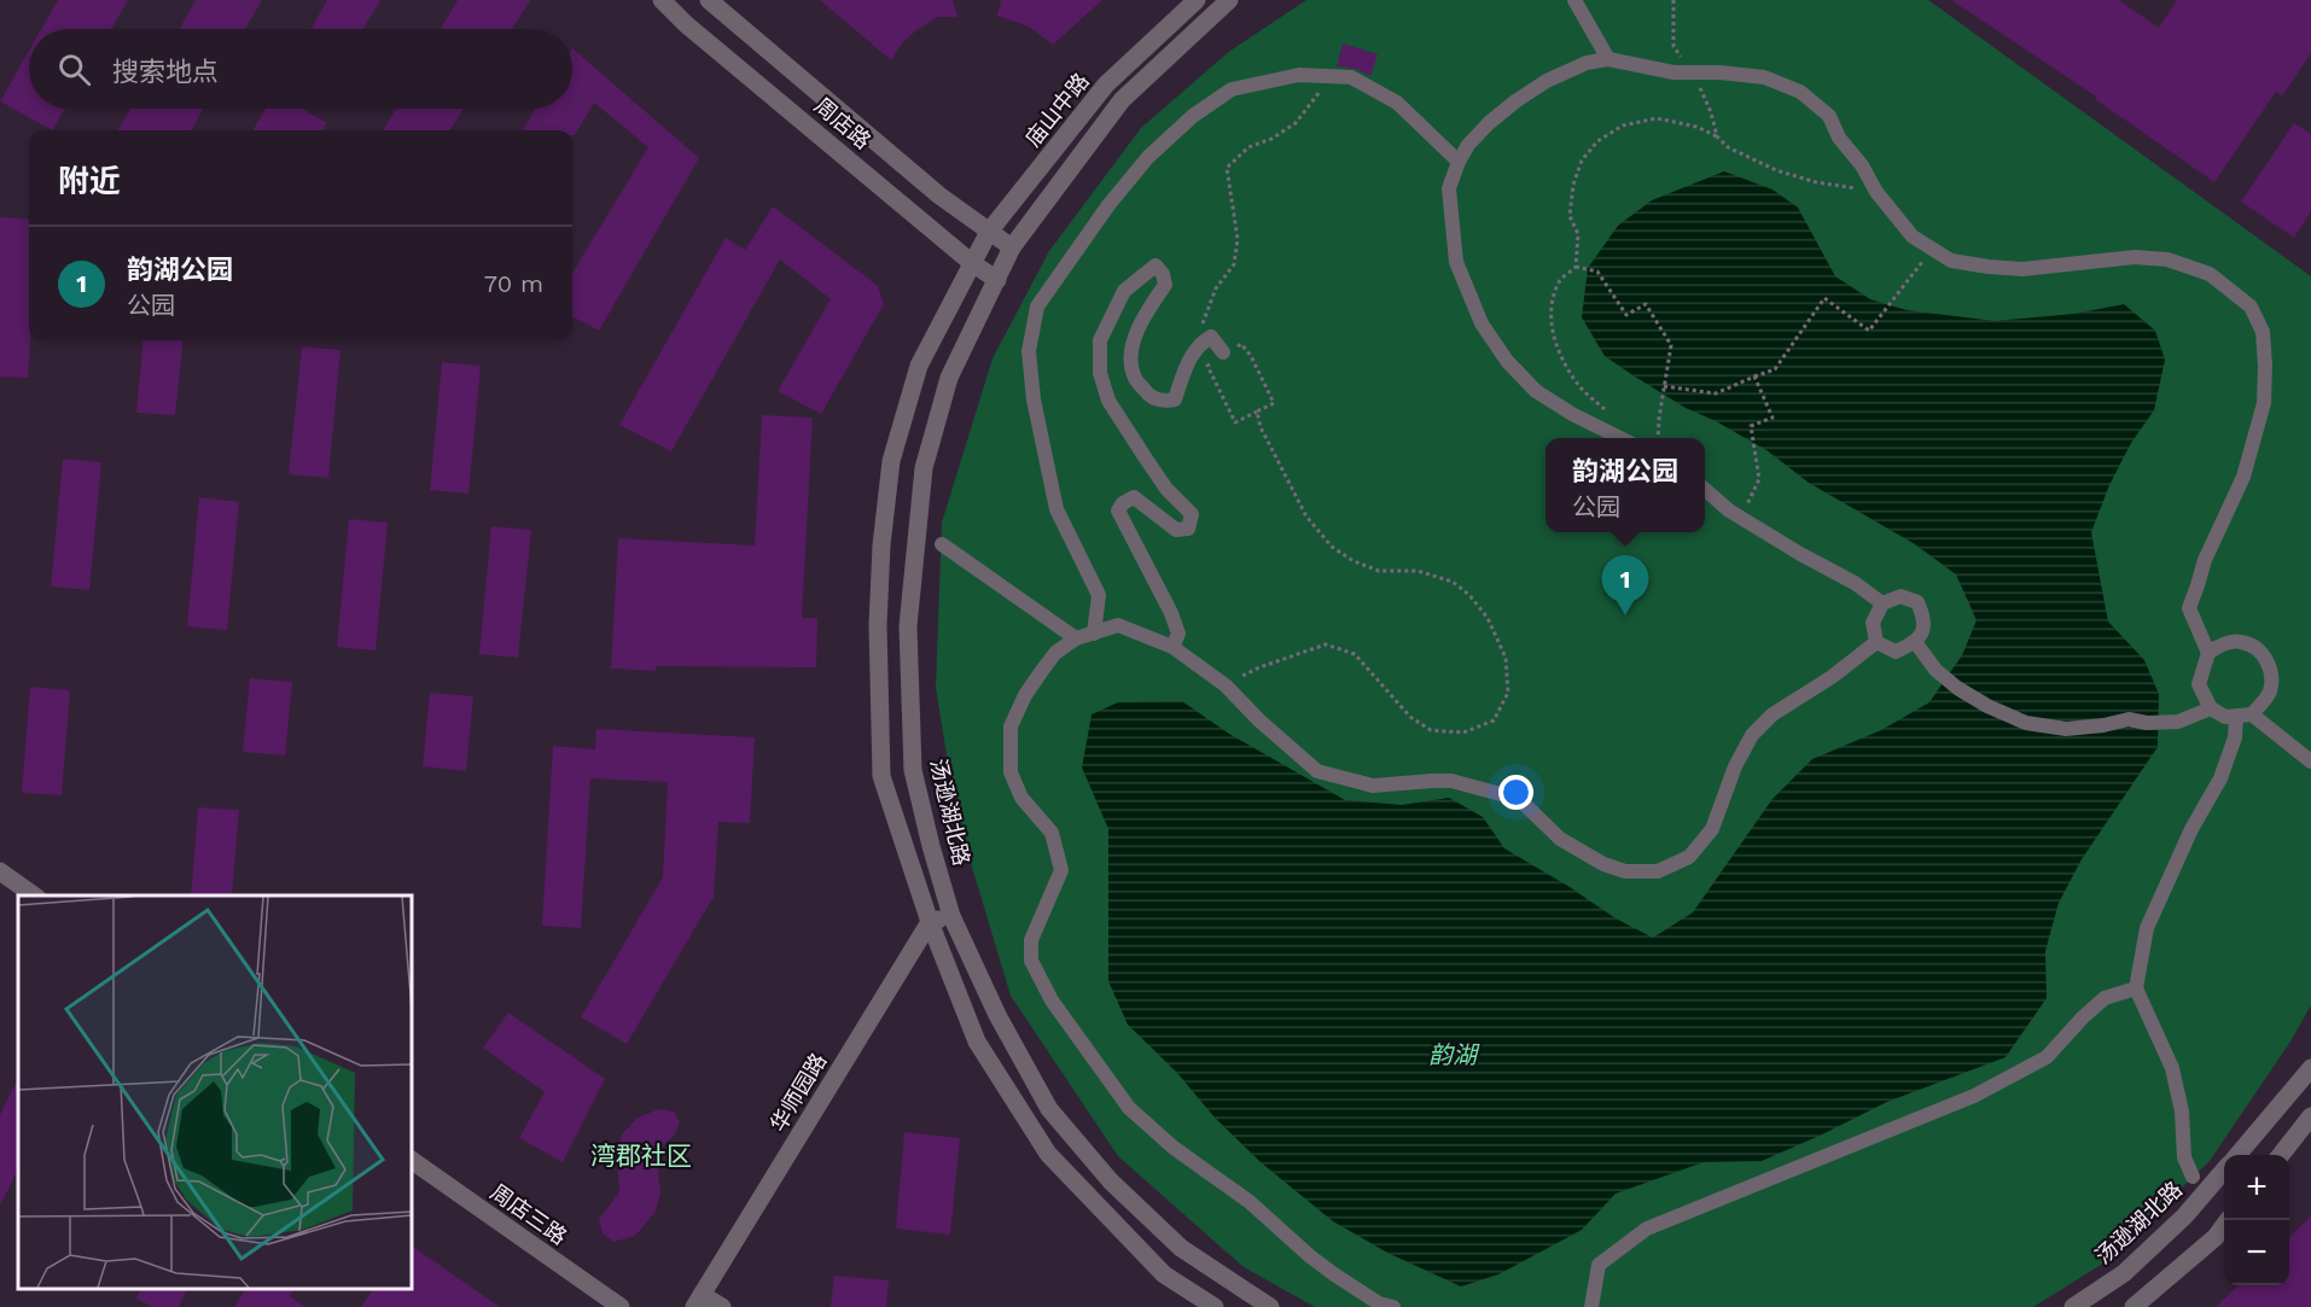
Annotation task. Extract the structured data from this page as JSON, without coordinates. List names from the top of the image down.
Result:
{
  "streets": {
    "street": [
      "庙山中路",
      "周店路",
      "汤逊湖北路",
      "华师园路",
      "周店三路"
    ]
  },
  "crossings": [
    ["庙山中路", "周店路"],
    ["庙山中路", "汤逊湖北路"],
    ["周店路", "汤逊湖北路"]
  ],
  "districts": ["湾郡社区"],
  "water": ["韵湖"],
  "page": {
    "search": "搜索地点",
    "heading": "附近",
    "list": [
      {
        "mark": "1",
        "name": "韵湖公园",
        "note": "公园",
        "value": "70 m"
      }
    ],
    "popup": ["韵湖公园", "公园"],
    "pins": "1",
    "map_buttons": ["+", "−"]
  }
}
